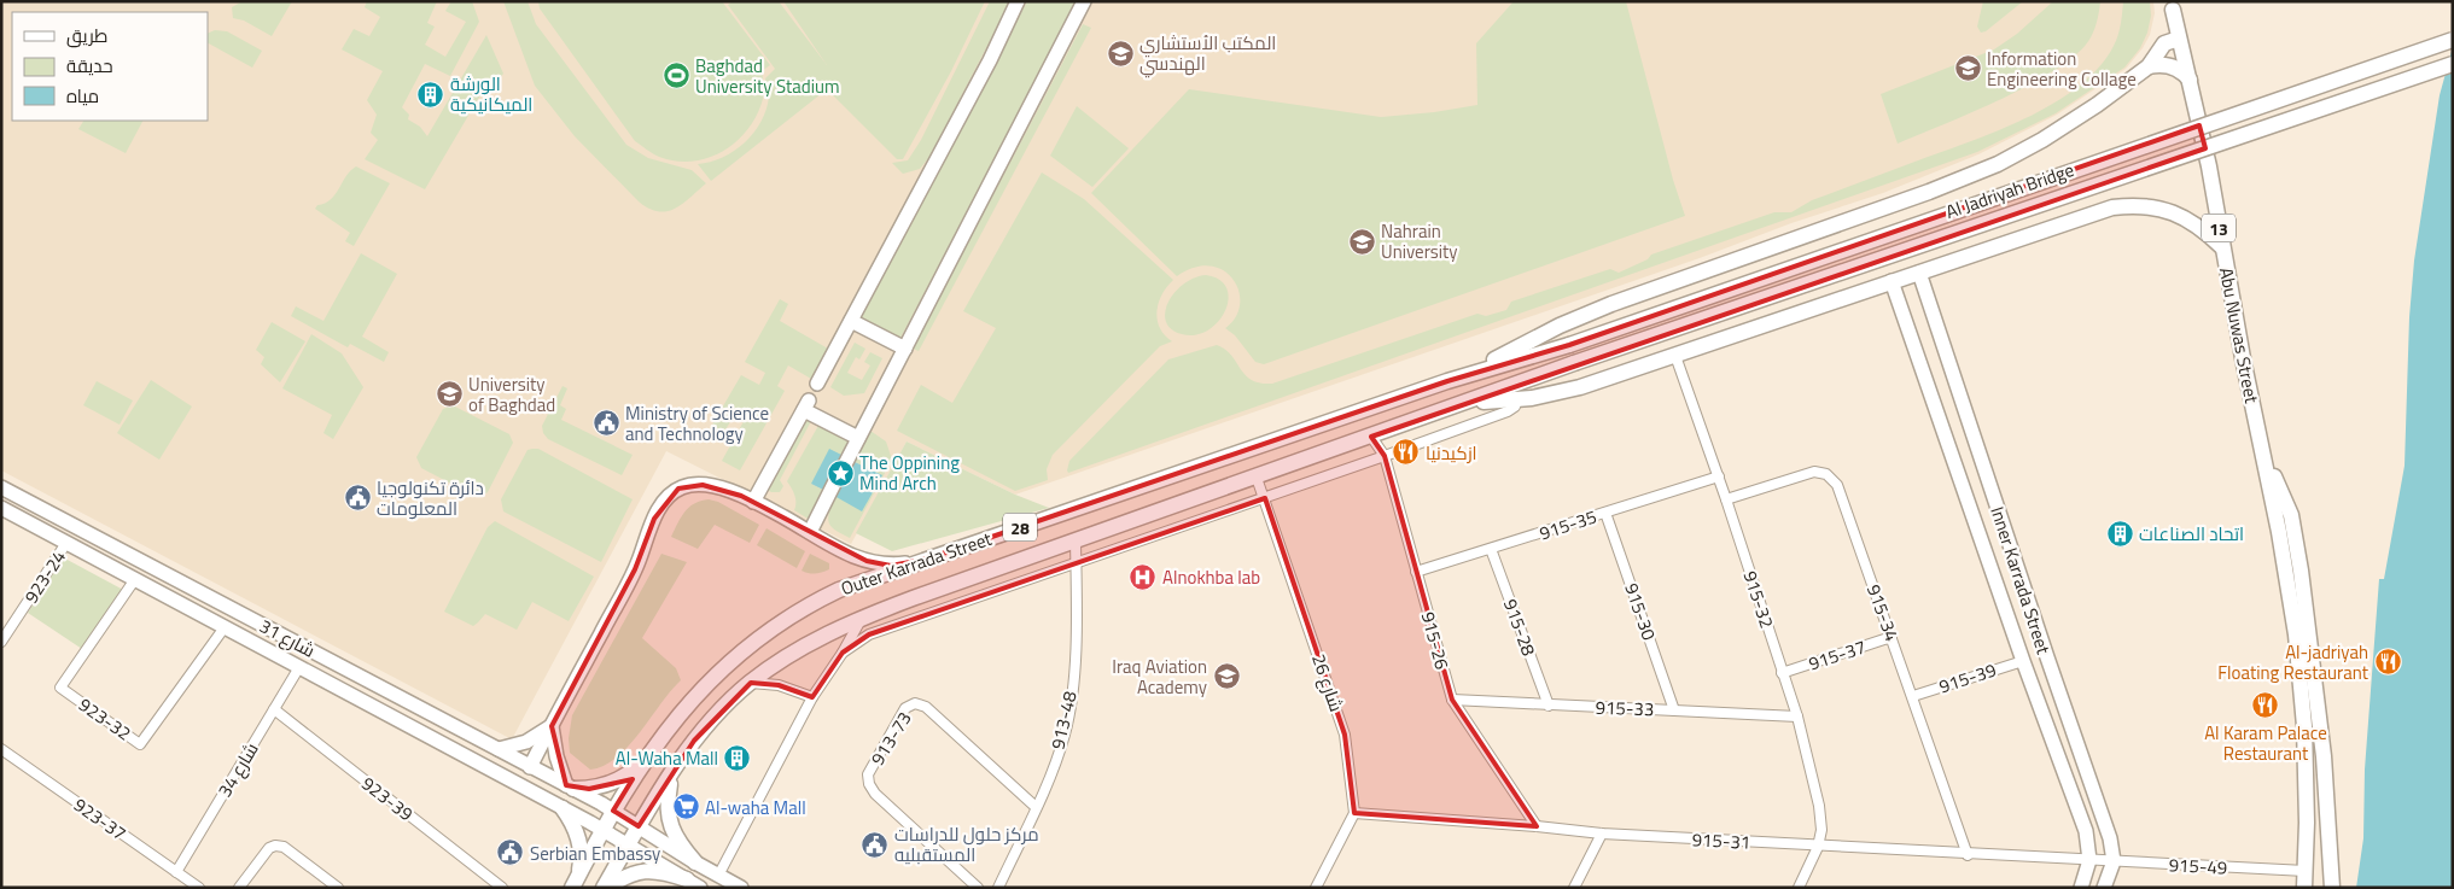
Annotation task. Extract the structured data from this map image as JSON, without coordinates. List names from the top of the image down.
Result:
{
  "streets": {
    "main road": [
      "Al Jadriyah Bridge",
      "13",
      "Abu Nuwas Street",
      "28",
      "Outer Karrada Street"
    ],
    "street": [
      "915-35",
      "923-24",
      "Inner Karrada Street",
      "915-32",
      "915-30",
      "915-34",
      "915-28",
      "شارع 31",
      "915-26",
      "915-37",
      "915-39",
      "شارع 26",
      "915-33",
      "923-32",
      "913-48",
      "913-73",
      "شارع 34",
      "923-39",
      "923-37",
      "915-31",
      "915-49"
    ]
  },
  "crossings": [
    ["Al Jadriyah Bridge", "Outer Karrada Street"],
    ["Abu Nuwas Street", "915-49"],
    ["915-35", "915-32"],
    ["915-35", "915-30"],
    ["915-35", "915-28"],
    ["915-35", "915-26"],
    ["Outer Karrada Street", "شارع 31"],
    ["Outer Karrada Street", "915-26"],
    ["Outer Karrada Street", "شارع 26"],
    ["Outer Karrada Street", "913-48"],
    ["923-24", "شارع 31"],
    ["Inner Karrada Street", "915-39"],
    ["Inner Karrada Street", "915-31"],
    ["Inner Karrada Street", "915-49"],
    ["915-32", "915-34"],
    ["915-32", "915-37"],
    ["915-32", "915-33"],
    ["915-32", "915-31"],
    ["915-30", "915-33"],
    ["915-34", "915-37"],
    ["915-34", "915-39"],
    ["915-34", "915-31"],
    ["915-28", "915-33"],
    ["شارع 31", "923-32"],
    ["شارع 31", "شارع 34"],
    ["915-26", "915-33"],
    ["915-26", "915-31"],
    ["شارع 26", "915-31"],
    ["913-48", "913-73"],
    ["شارع 34", "923-39"],
    ["شارع 34", "923-37"],
    ["915-31", "915-49"]
  ],
  "places": {
    "school or university": [
      "المكتب الأستشاري الهندسي",
      "Information Engineering Collage",
      "Nahrain University",
      "University of Baghdad",
      "Iraq Aviation Academy"
    ],
    "sports": ["Baghdad University Stadium"],
    "building": ["الورشة الميكانيكية", "اتحاد الصناعات", "Al-Waha Mall"],
    "public building": [
      "Ministry of Science and Technology",
      "دائرة تكنولوجيا المعلومات",
      "مركز حلول للدراسات المستقبليه",
      "Serbian Embassy"
    ],
    "restaurant": ["ازكيدنيا", "Al-jadriyah Floating Restaurant", "Al Karam Palace Restaurant"],
    "place": ["The Oppining Mind Arch"],
    "hospital": ["Alnokhba lab"],
    "supermarket": ["Al-waha Mall"]
  },
  "legend": ["طريق", "حديقة", "مياه"]
}
